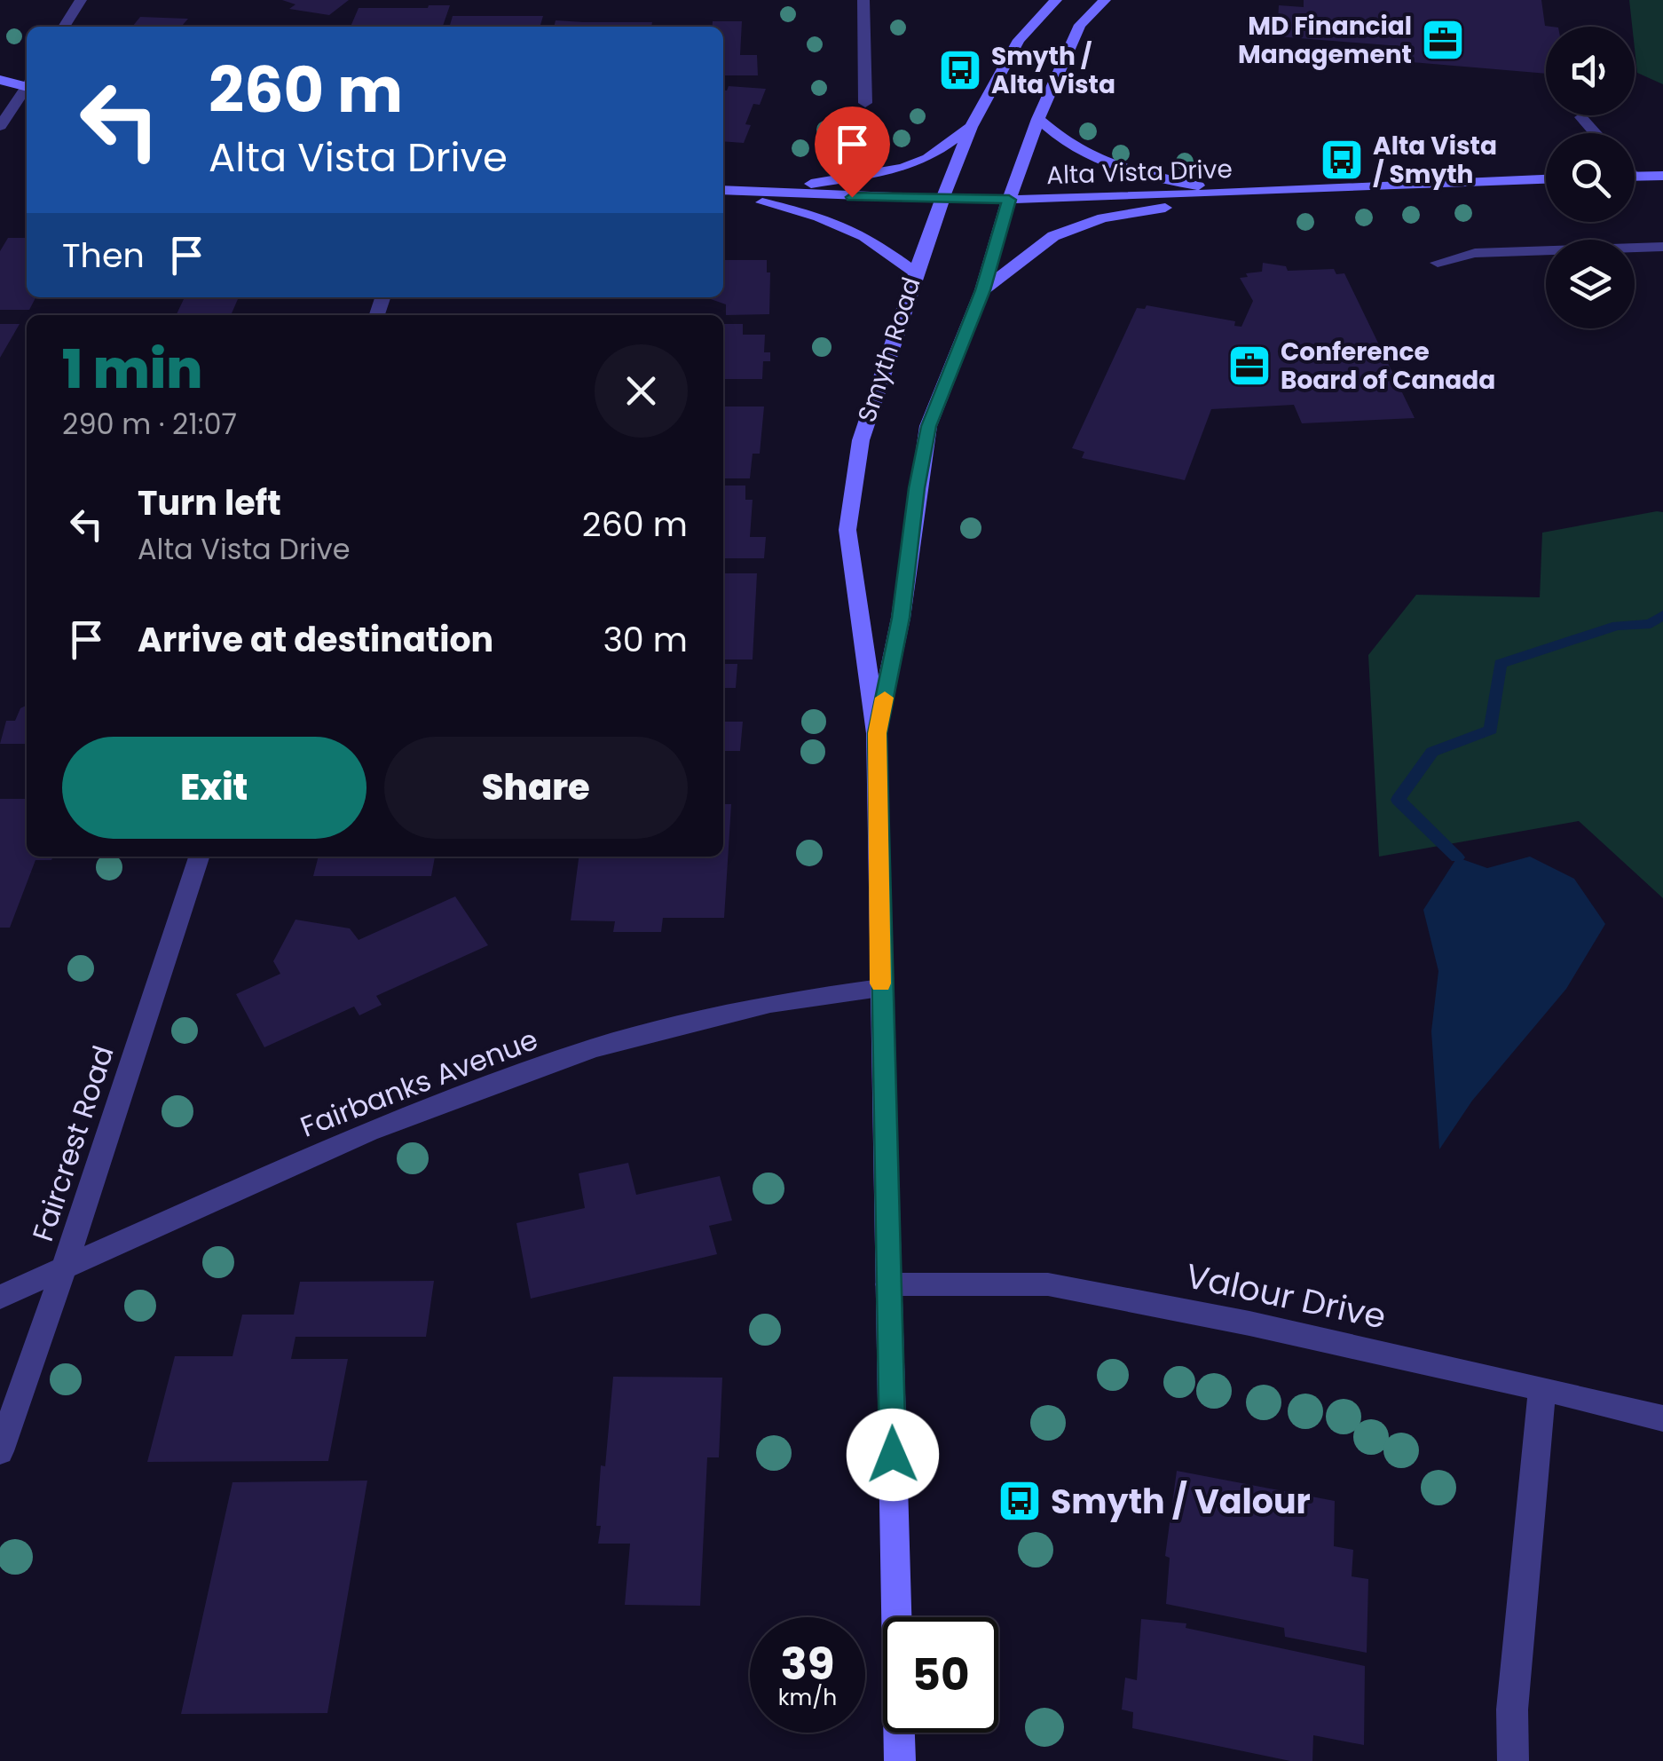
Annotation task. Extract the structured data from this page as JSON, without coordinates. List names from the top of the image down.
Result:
{
  "streets": {
    "main road": ["Alta Vista Drive", "Smyth Road"],
    "street": ["Fairbanks Avenue", "Faircrest Road", "Valour Drive"]
  },
  "crossings": [
    ["Alta Vista Drive", "Smyth Road"],
    ["Smyth Road", "Fairbanks Avenue"],
    ["Smyth Road", "Valour Drive"],
    ["Fairbanks Avenue", "Faircrest Road"]
  ],
  "places": {
    "office": ["MD Financial Management", "Conference Board of Canada"],
    "bus stop": ["Smyth / Alta Vista", "Alta Vista / Smyth", "Smyth / Valour"]
  },
  "page": {
    "turn": ["260 m", "Alta Vista Drive"],
    "then": "Then",
    "heading": ["1 min", "290 m · 21:07"],
    "list": [
      {
        "name": "Turn left",
        "note": "Alta Vista Drive",
        "value": "260 m"
      },
      {
        "name": "Arrive at destination",
        "value": "30 m"
      }
    ],
    "buttons": ["Exit", "Share"],
    "speed": "39 km/h",
    "limit": "50"
  }
}
